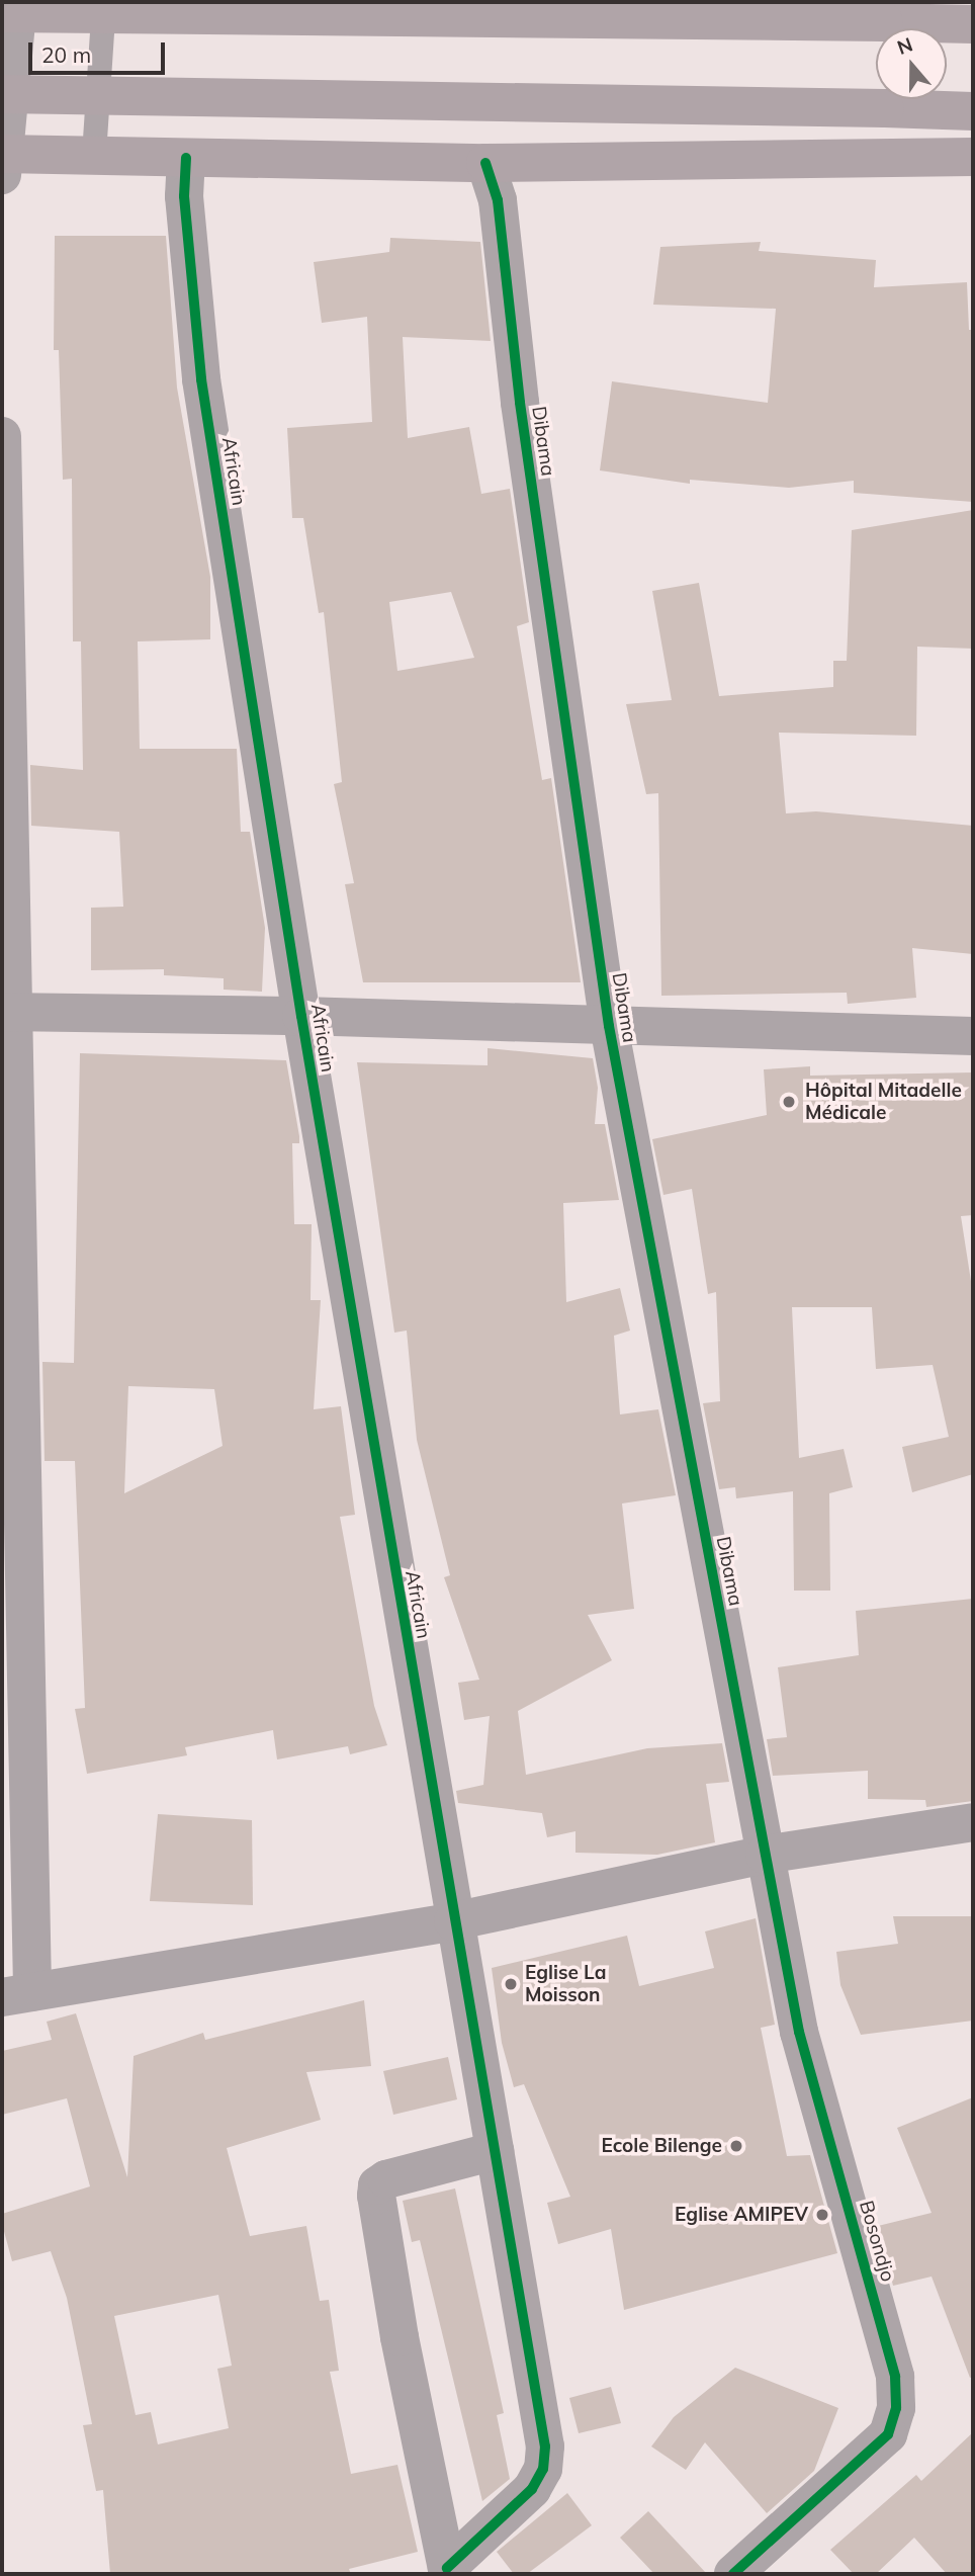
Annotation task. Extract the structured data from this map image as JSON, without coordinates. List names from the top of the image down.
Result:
{
  "streets": {
    "street": ["Dibama", "Africain", "Bosondjo"]
  },
  "crossings": [
    ["Dibama", "Bosondjo"]
  ],
  "places": [
    "Hôpital Mitadelle Médicale",
    "Eglise La Moisson",
    "Ecole Bilenge",
    "Eglise AMIPEV"
  ],
  "scale_bar": "20 m",
  "north": "top"
}
